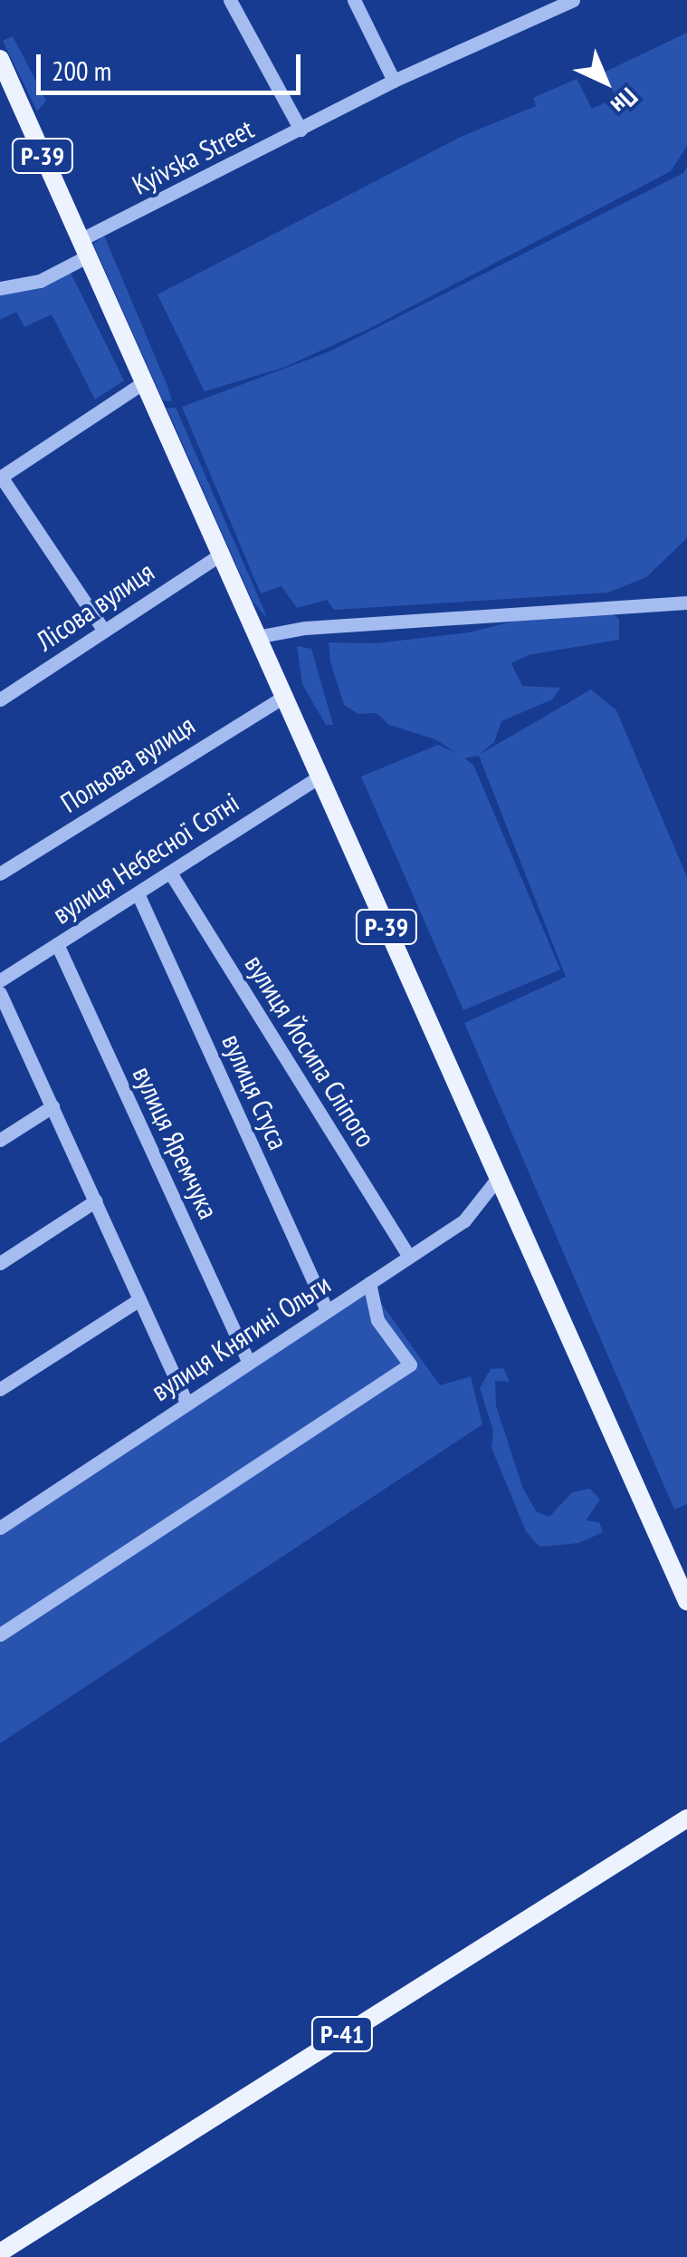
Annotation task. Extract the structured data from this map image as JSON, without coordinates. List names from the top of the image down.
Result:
{
  "streets": {
    "main road": ["Р-39", "Р-41"],
    "street": [
      "Kyivska Street",
      "Лісова вулиця",
      "Польова вулиця",
      "вулиця Небесної Сотні",
      "вулиця Йосипа Сліпого",
      "вулиця Стуса",
      "вулиця Яремчука",
      "вулиця Княгині Ольги"
    ]
  },
  "crossings": [
    ["Р-39", "Kyivska Street"],
    ["Р-39", "Лісова вулиця"],
    ["Р-39", "Польова вулиця"],
    ["Р-39", "вулиця Небесної Сотні"],
    ["Р-39", "вулиця Княгині Ольги"],
    ["вулиця Небесної Сотні", "вулиця Йосипа Сліпого"],
    ["вулиця Небесної Сотні", "вулиця Стуса"],
    ["вулиця Небесної Сотні", "вулиця Яремчука"],
    ["вулиця Йосипа Сліпого", "вулиця Княгині Ольги"],
    ["вулиця Стуса", "вулиця Княгині Ольги"],
    ["вулиця Яремчука", "вулиця Княгині Ольги"]
  ],
  "scale_bar": "200 m",
  "north": "bottom right"
}
